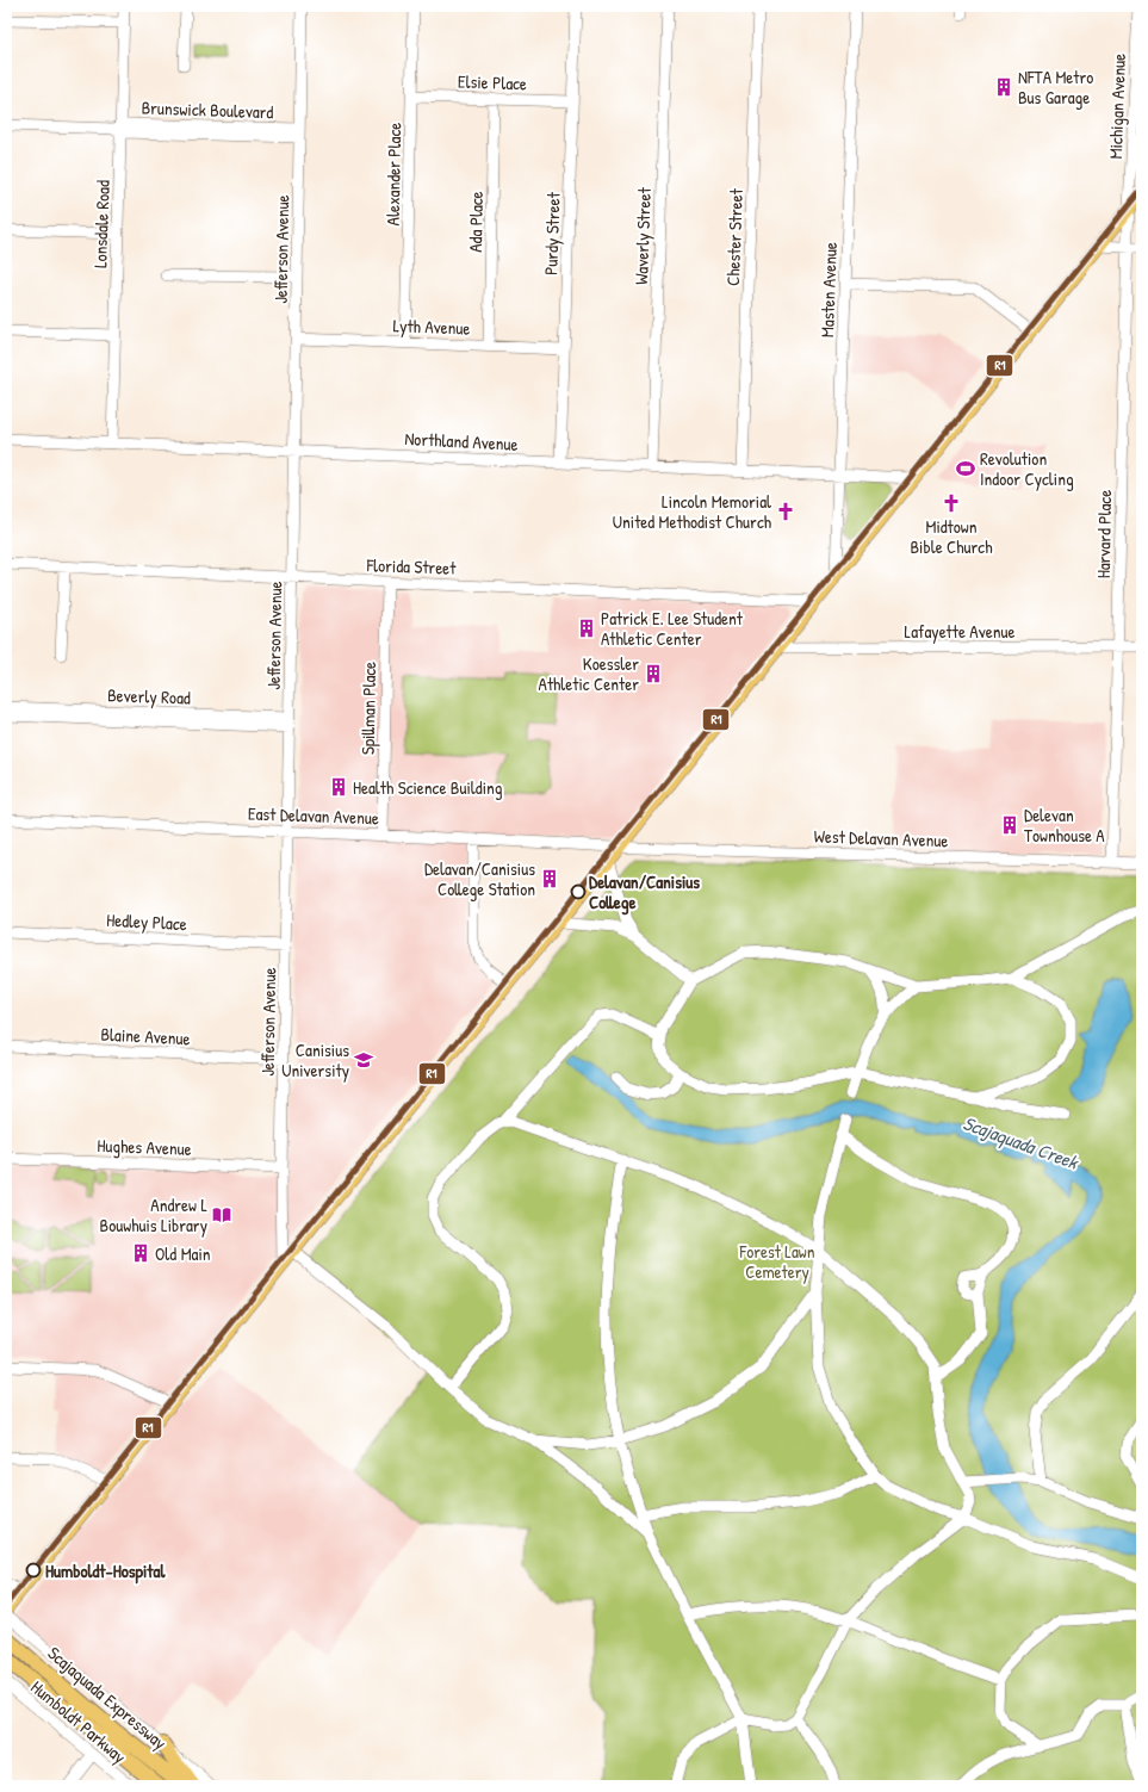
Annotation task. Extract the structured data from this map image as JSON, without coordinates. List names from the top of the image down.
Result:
{
  "streets": {
    "highway": ["Scajaquada Expressway"],
    "street": [
      "Elsie Place",
      "Michigan Avenue",
      "Brunswick Boulevard",
      "Alexander Place",
      "Ada Place",
      "Lonsdale Road",
      "Purdy Street",
      "Waverly Street",
      "Chester Street",
      "Jefferson Avenue",
      "Masten Avenue",
      "Lyth Avenue",
      "Northland Avenue",
      "Harvard Place",
      "Florida Street",
      "Lafayette Avenue",
      "Beverly Road",
      "Spillman Place",
      "East Delavan Avenue",
      "West Delavan Avenue",
      "Hedley Place",
      "Blaine Avenue",
      "Hughes Avenue",
      "Humboldt Parkway"
    ]
  },
  "crossings": [
    ["Elsie Place", "Alexander Place"],
    ["Elsie Place", "Ada Place"],
    ["Elsie Place", "Purdy Street"],
    ["Michigan Avenue", "Harvard Place"],
    ["Brunswick Boulevard", "Lonsdale Road"],
    ["Brunswick Boulevard", "Jefferson Avenue"],
    ["Alexander Place", "Lyth Avenue"],
    ["Ada Place", "Lyth Avenue"],
    ["Lonsdale Road", "Northland Avenue"],
    ["Purdy Street", "Lyth Avenue"],
    ["Purdy Street", "Northland Avenue"],
    ["Waverly Street", "Northland Avenue"],
    ["Chester Street", "Northland Avenue"],
    ["Jefferson Avenue", "Lyth Avenue"],
    ["Jefferson Avenue", "Northland Avenue"],
    ["Jefferson Avenue", "Florida Street"],
    ["Jefferson Avenue", "Beverly Road"],
    ["Jefferson Avenue", "East Delavan Avenue"],
    ["Jefferson Avenue", "Hedley Place"],
    ["Jefferson Avenue", "Blaine Avenue"],
    ["Jefferson Avenue", "Hughes Avenue"],
    ["Masten Avenue", "Northland Avenue"],
    ["Harvard Place", "Lafayette Avenue"],
    ["Harvard Place", "West Delavan Avenue"],
    ["Florida Street", "Spillman Place"],
    ["Spillman Place", "East Delavan Avenue"],
    ["East Delavan Avenue", "West Delavan Avenue"]
  ],
  "water": ["Scajaquada Creek"],
  "parks": ["Forest Lawn Cemetery"],
  "places": {
    "building": [
      "NFTA Metro Bus Garage",
      "Patrick E. Lee Student Athletic Center",
      "Koessler Athletic Center",
      "Health Science Building",
      "Delevan Townhouse A",
      "Delavan/Canisius College Station",
      "Old Main"
    ],
    "sports": ["Revolution Indoor Cycling"],
    "church": ["Midtown Bible Church", "Lincoln Memorial United Methodist Church"],
    "other": ["Delavan/Canisius College", "Humboldt–Hospital"],
    "school or university": ["Canisius University"],
    "library": ["Andrew L Bouwhuis Library"]
  },
  "lines": ["transit line R1"]
}
